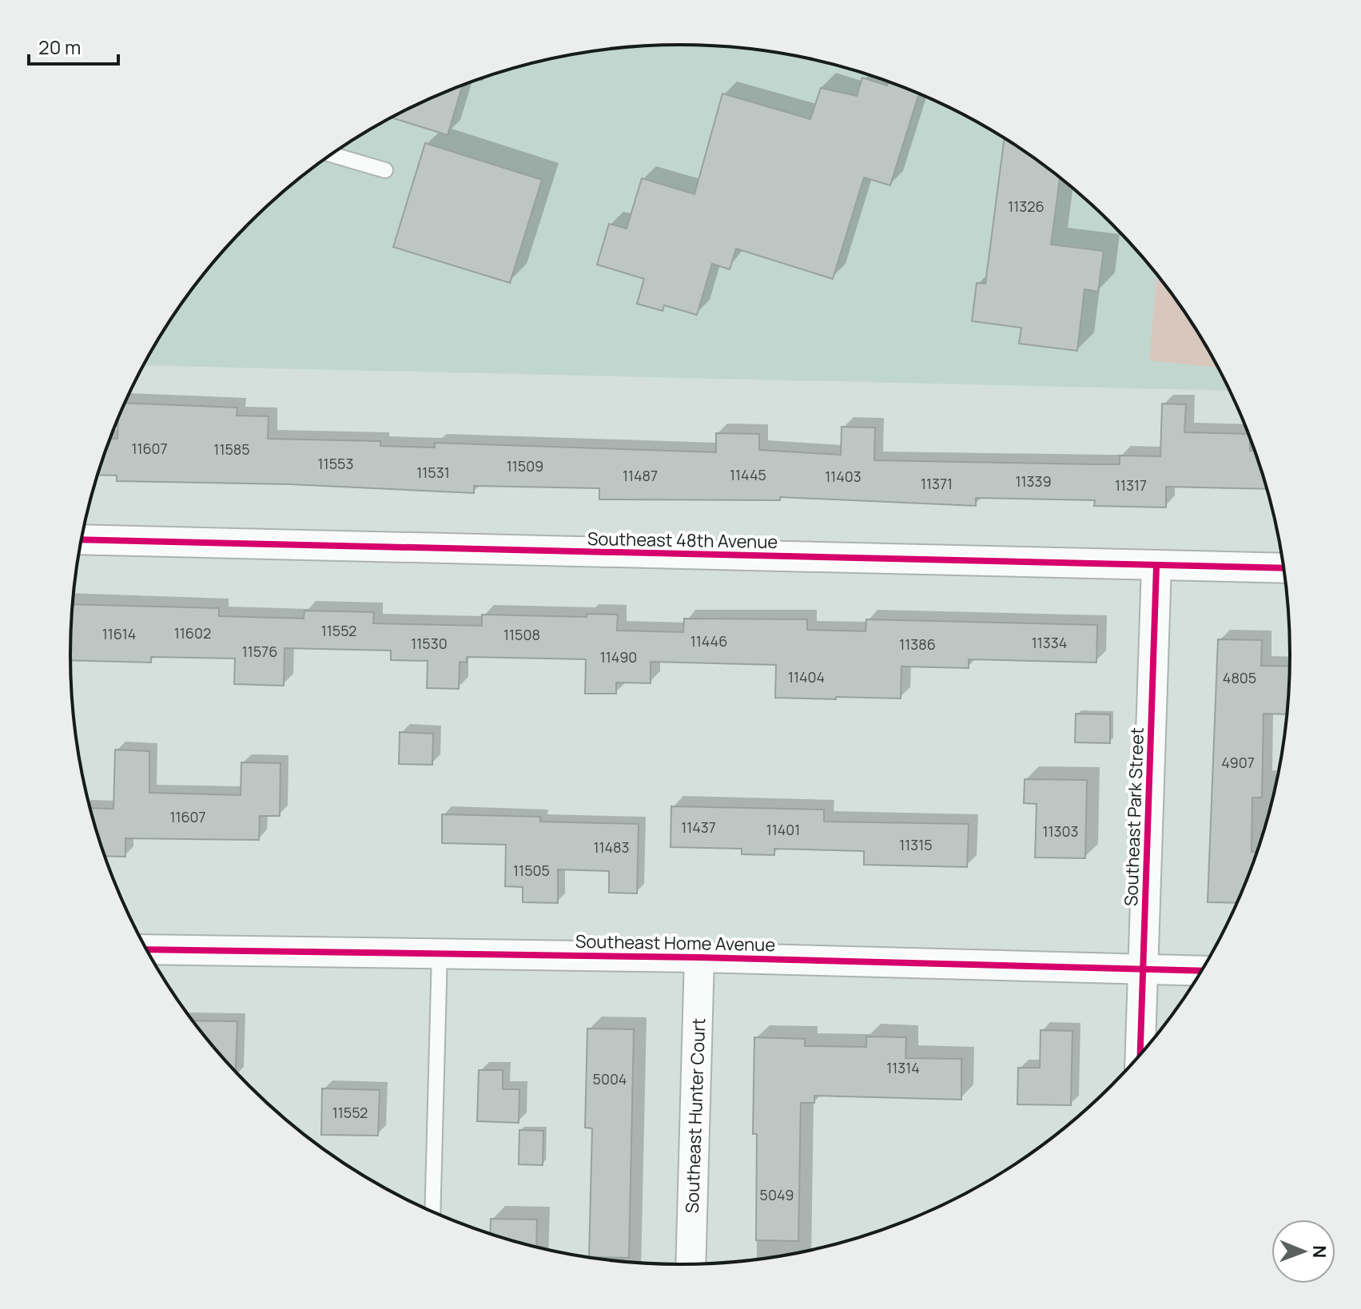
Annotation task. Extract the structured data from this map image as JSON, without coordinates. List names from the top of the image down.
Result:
{
  "streets": {
    "street": [
      "Southeast 48th Avenue",
      "Southeast Park Street",
      "Southeast Home Avenue",
      "Southeast Hunter Court"
    ]
  },
  "crossings": [
    ["Southeast 48th Avenue", "Southeast Park Street"],
    ["Southeast Park Street", "Southeast Home Avenue"],
    ["Southeast Home Avenue", "Southeast Hunter Court"]
  ],
  "house_numbers": [
    "11326",
    "11607",
    "11585",
    "11553",
    "11509",
    "11531",
    "11445",
    "11487",
    "11403",
    "11339",
    "11371",
    "11317",
    "11552",
    "11602",
    "11614",
    "11508",
    "11446",
    "11334",
    "11530",
    "11386",
    "11576",
    "11490",
    "11404",
    "4805",
    "4907",
    "11607",
    "11437",
    "11401",
    "11303",
    "11315",
    "11483",
    "11505",
    "11314",
    "5004",
    "11552",
    "5049"
  ],
  "scale_bar": "20 m",
  "north": "right"
}
